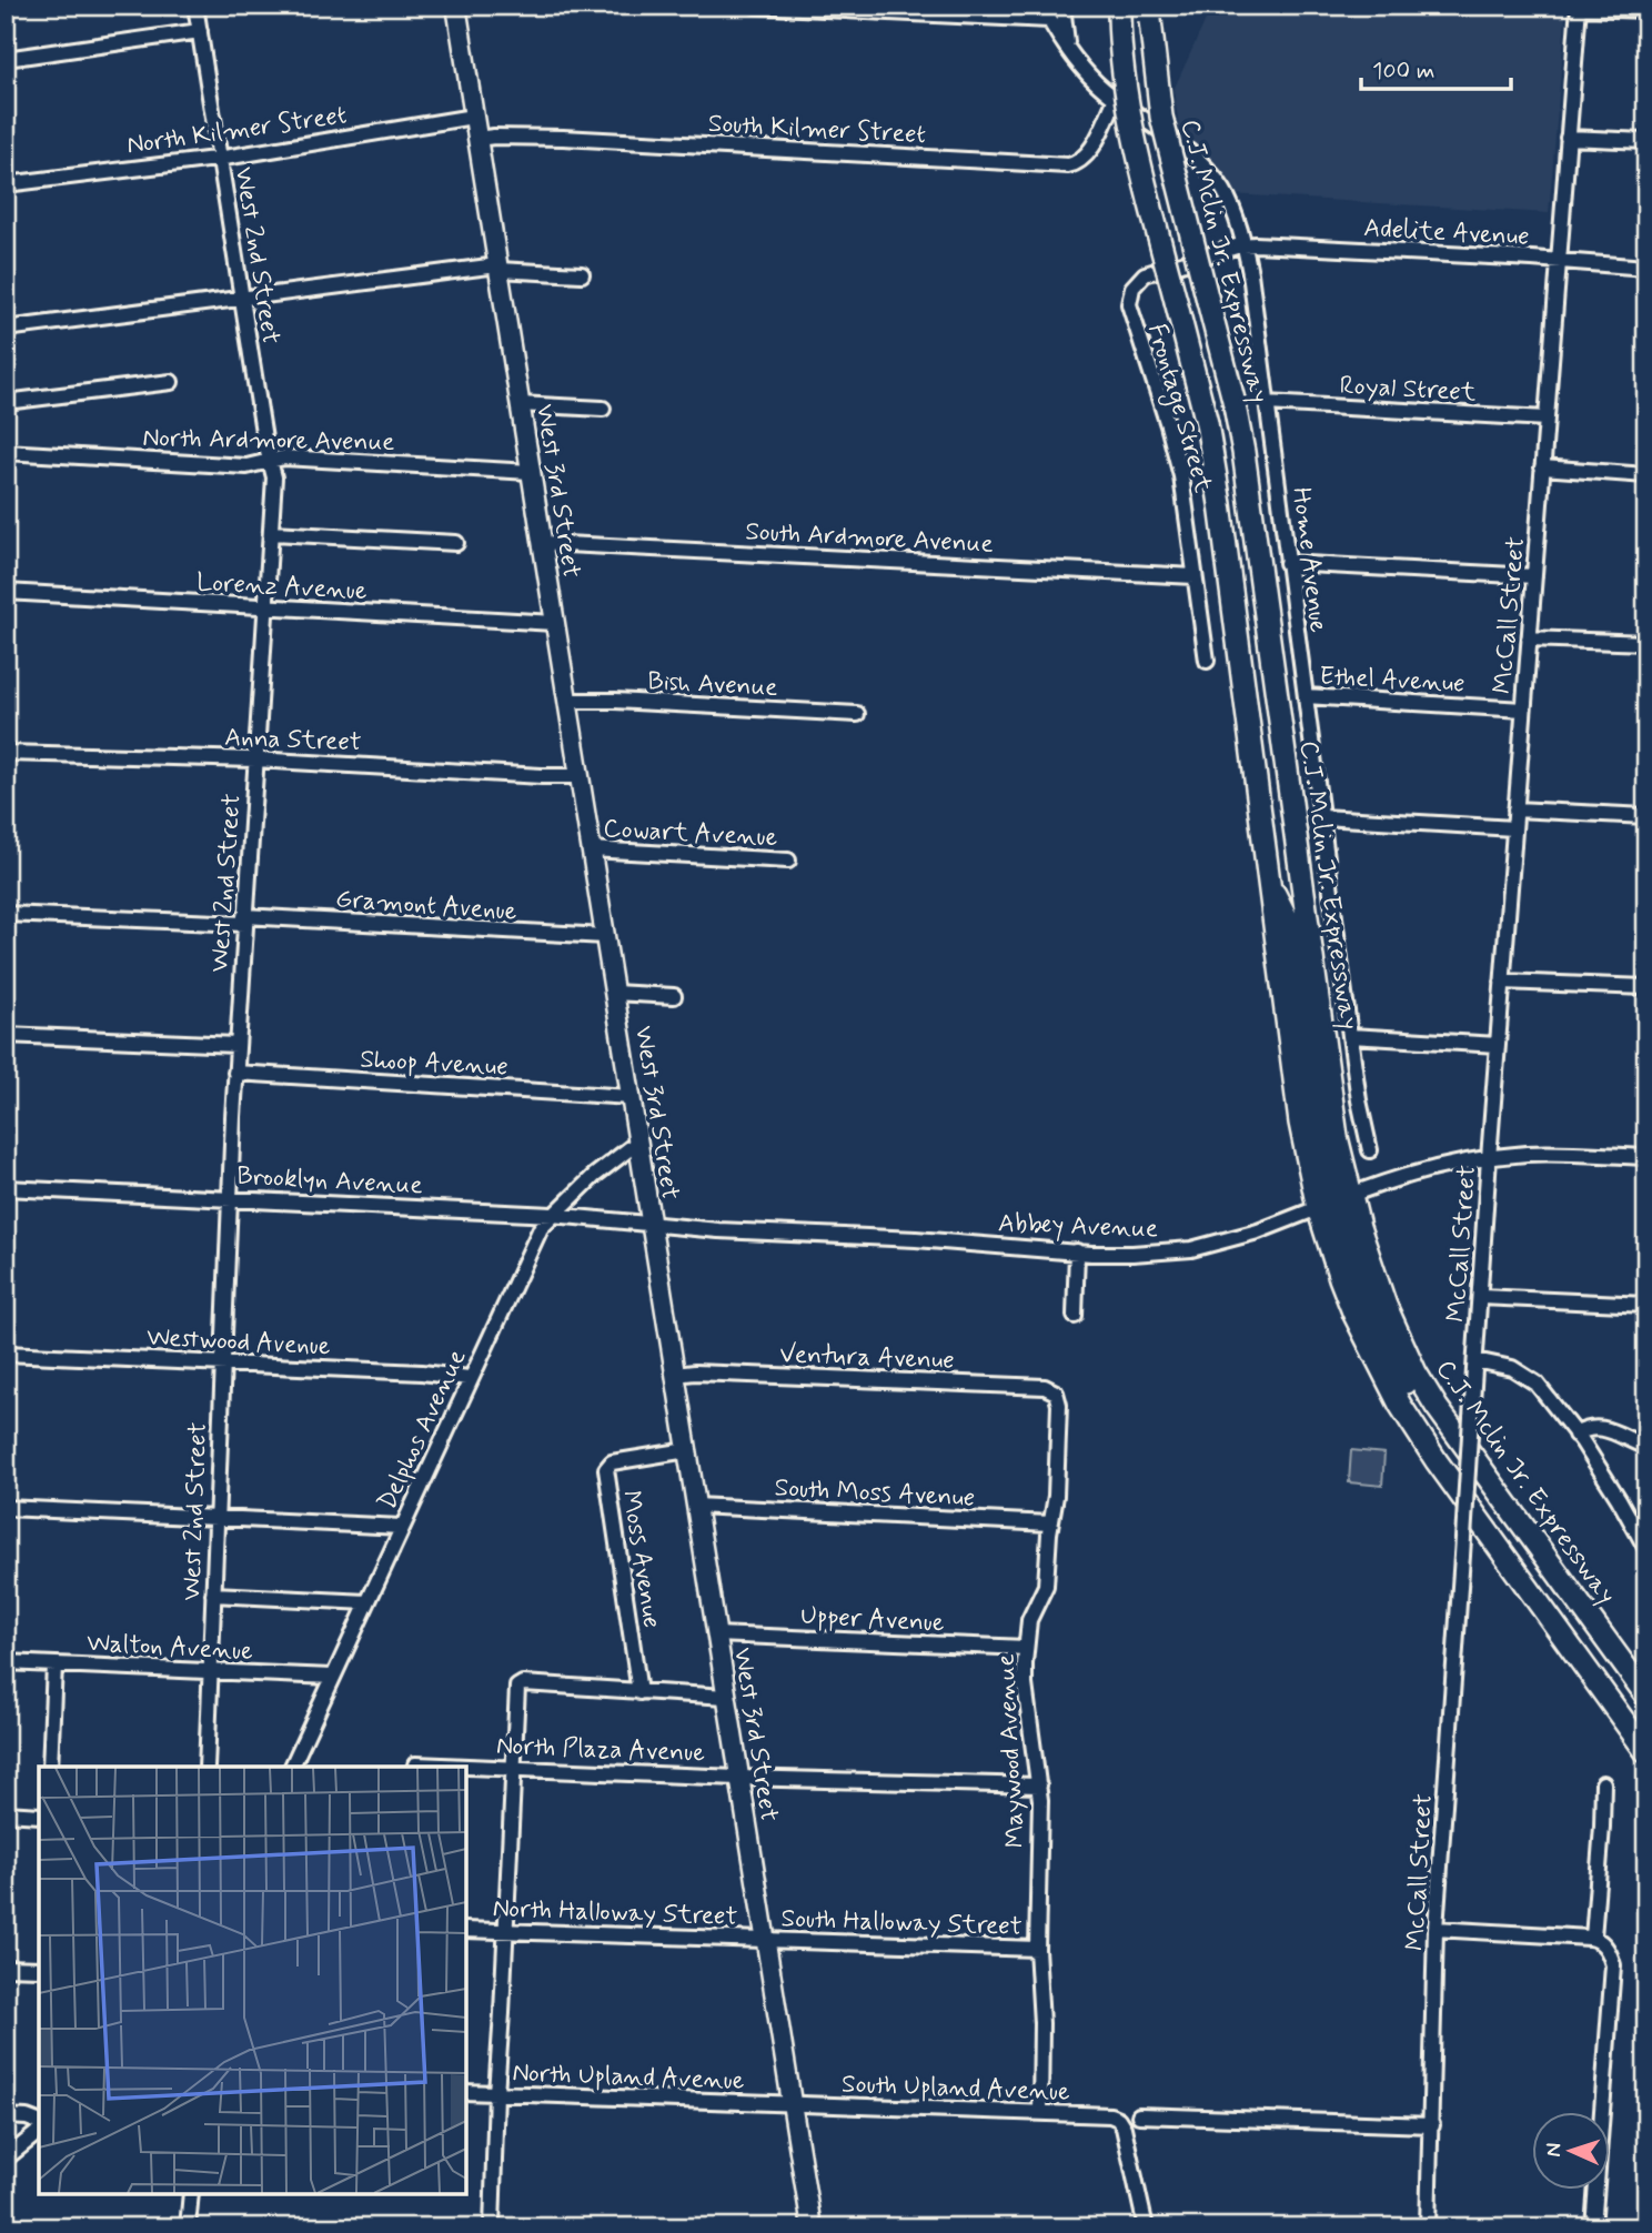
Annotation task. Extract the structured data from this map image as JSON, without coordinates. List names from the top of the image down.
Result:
{
  "streets": {
    "highway": ["C.J. Mclin Jr. Expressway"],
    "main road": ["West 3rd Street"],
    "street": [
      "South Kilmer Street",
      "North Kilmer Street",
      "Adelite Avenue",
      "West 2nd Street",
      "Royal Street",
      "Frontage Street",
      "North Ardmore Avenue",
      "South Ardmore Avenue",
      "Home Avenue",
      "Lorenz Avenue",
      "McCall Street",
      "Ethel Avenue",
      "Bish Avenue",
      "Anna Street",
      "Cowart Avenue",
      "Gramont Avenue",
      "Shoop Avenue",
      "Brooklyn Avenue",
      "Abbey Avenue",
      "Westwood Avenue",
      "Ventura Avenue",
      "Delphos Avenue",
      "South Moss Avenue",
      "Moss Avenue",
      "Upper Avenue",
      "Walton Avenue",
      "North Plaza Avenue",
      "Maywood Avenue",
      "North Halloway Street",
      "South Halloway Street",
      "North Upland Avenue",
      "South Upland Avenue"
    ]
  },
  "crossings": [
    ["South Kilmer Street", "West 3rd Street"],
    ["South Kilmer Street", "Home Avenue"],
    ["North Kilmer Street", "West 2nd Street"],
    ["North Kilmer Street", "West 3rd Street"],
    ["Adelite Avenue", "Frontage Street"],
    ["Adelite Avenue", "Home Avenue"],
    ["Adelite Avenue", "McCall Street"],
    ["West 2nd Street", "North Ardmore Avenue"],
    ["West 2nd Street", "Lorenz Avenue"],
    ["West 2nd Street", "Anna Street"],
    ["West 2nd Street", "Gramont Avenue"],
    ["West 2nd Street", "Shoop Avenue"],
    ["West 2nd Street", "Brooklyn Avenue"],
    ["West 2nd Street", "Westwood Avenue"],
    ["West 2nd Street", "Walton Avenue"],
    ["C.J. Mclin Jr. Expressway", "Abbey Avenue"],
    ["Royal Street", "Home Avenue"],
    ["Royal Street", "McCall Street"],
    ["Frontage Street", "South Ardmore Avenue"],
    ["Frontage Street", "Home Avenue"],
    ["North Ardmore Avenue", "West 3rd Street"],
    ["West 3rd Street", "South Ardmore Avenue"],
    ["West 3rd Street", "Lorenz Avenue"],
    ["West 3rd Street", "Bish Avenue"],
    ["West 3rd Street", "Anna Street"],
    ["West 3rd Street", "Cowart Avenue"],
    ["West 3rd Street", "Gramont Avenue"],
    ["West 3rd Street", "Shoop Avenue"],
    ["West 3rd Street", "Brooklyn Avenue"],
    ["West 3rd Street", "Abbey Avenue"],
    ["West 3rd Street", "Ventura Avenue"],
    ["West 3rd Street", "Delphos Avenue"],
    ["West 3rd Street", "South Moss Avenue"],
    ["West 3rd Street", "Moss Avenue"],
    ["West 3rd Street", "Upper Avenue"],
    ["West 3rd Street", "North Plaza Avenue"],
    ["West 3rd Street", "North Halloway Street"],
    ["West 3rd Street", "South Halloway Street"],
    ["West 3rd Street", "North Upland Avenue"],
    ["West 3rd Street", "South Upland Avenue"],
    ["Home Avenue", "Ethel Avenue"],
    ["McCall Street", "Ethel Avenue"],
    ["McCall Street", "Abbey Avenue"],
    ["Brooklyn Avenue", "Abbey Avenue"],
    ["Brooklyn Avenue", "Delphos Avenue"],
    ["Westwood Avenue", "Delphos Avenue"],
    ["Ventura Avenue", "Maywood Avenue"],
    ["Delphos Avenue", "Walton Avenue"],
    ["South Moss Avenue", "Maywood Avenue"],
    ["Upper Avenue", "Maywood Avenue"],
    ["North Plaza Avenue", "Maywood Avenue"],
    ["Maywood Avenue", "South Halloway Street"],
    ["Maywood Avenue", "South Upland Avenue"],
    ["North Halloway Street", "South Halloway Street"],
    ["North Upland Avenue", "South Upland Avenue"]
  ],
  "scale_bar": "100 m",
  "north": "left"
}
